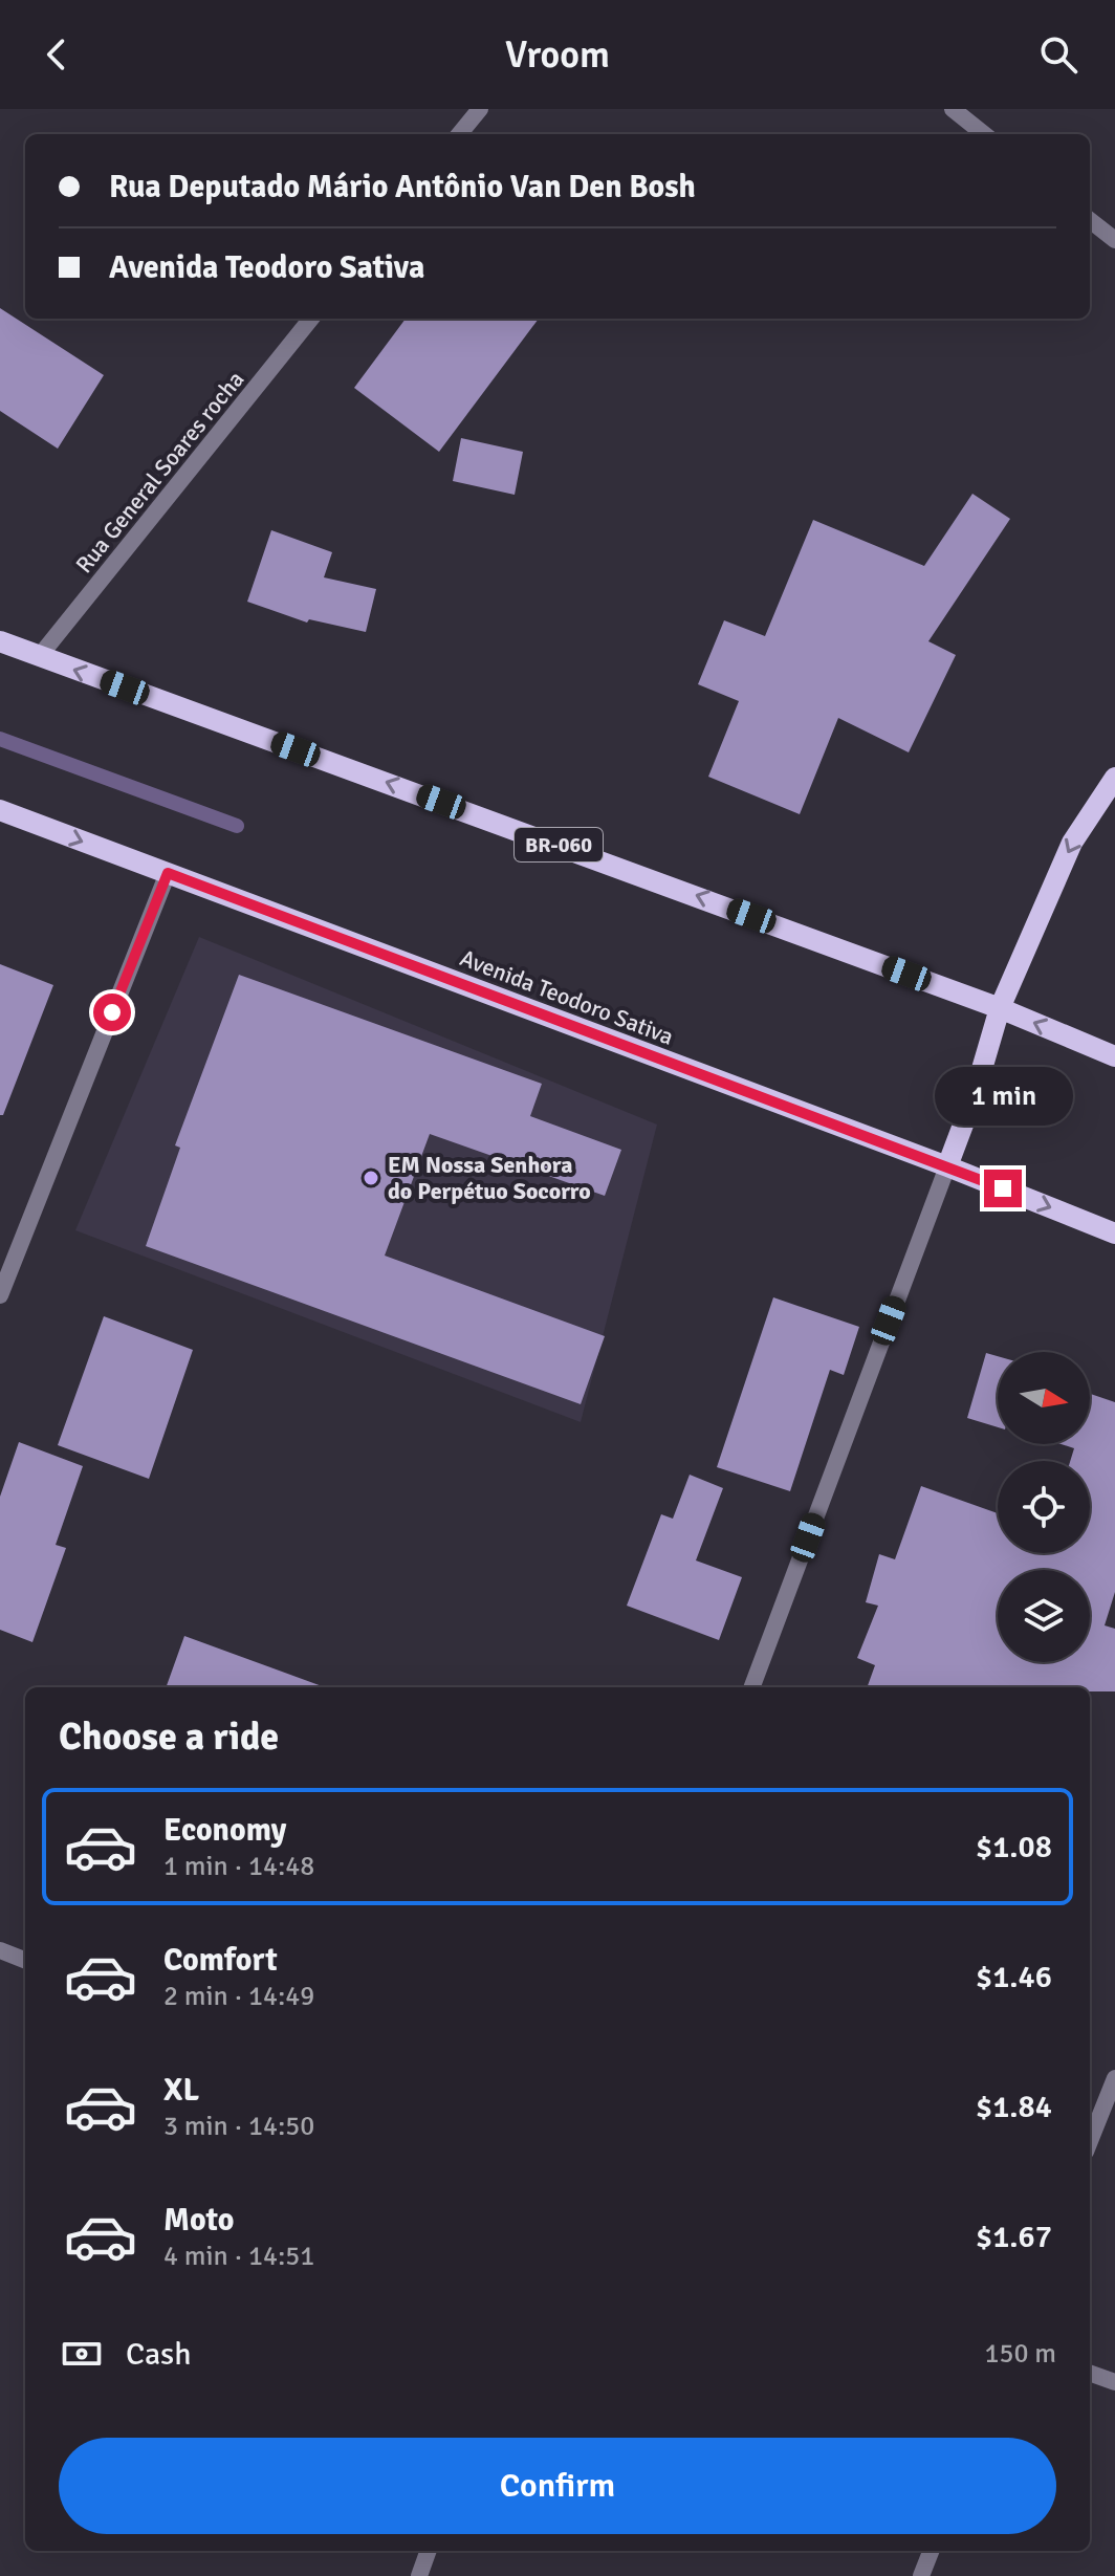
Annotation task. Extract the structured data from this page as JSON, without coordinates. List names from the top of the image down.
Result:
{
  "streets": {
    "main road": ["BR-060", "Avenida Teodoro Sativa"],
    "street": ["Rua General Soares rocha"]
  },
  "crossings": [
    ["Rua General Soares rocha", "BR-060"]
  ],
  "places": ["EM Nossa Senhora do Perpétuo Socorro"],
  "north": "right",
  "page": {
    "header": "Vroom",
    "banner": ["Rua Deputado Mário Antônio Van Den Bosh", "Avenida Teodoro Sativa"],
    "bubble": "1 min",
    "heading": "Choose a ride",
    "list": [
      {
        "name": "Economy",
        "note": "1 min · 14:48",
        "value": "$1.08"
      },
      {
        "name": "Comfort",
        "note": "2 min · 14:49",
        "value": "$1.46"
      },
      {
        "name": "XL",
        "note": "3 min · 14:50",
        "value": "$1.84"
      },
      {
        "name": "Moto",
        "note": "4 min · 14:51",
        "value": "$1.67"
      }
    ],
    "pay": ["Cash", "150 m"],
    "buttons": "Confirm"
  }
}
